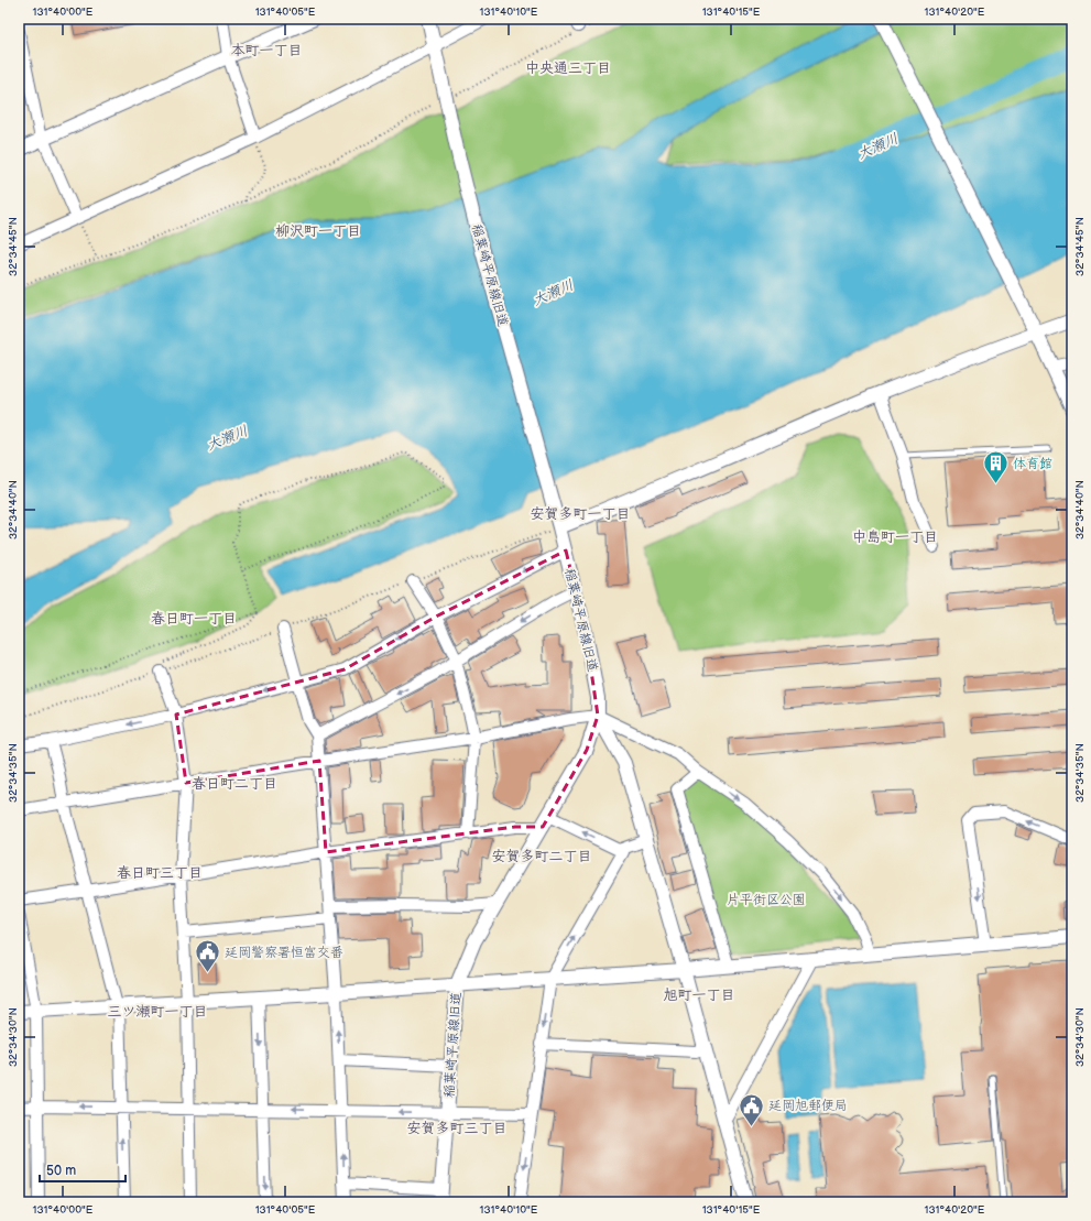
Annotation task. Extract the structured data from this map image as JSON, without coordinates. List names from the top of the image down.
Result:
{
  "streets": {
    "street": ["稲葉崎平原線旧道"]
  },
  "districts": [
    "本町一丁目",
    "中央通三丁目",
    "柳沢町一丁目",
    "安賀多町一丁目",
    "中島町一丁目",
    "春日町一丁目",
    "春日町二丁目",
    "安賀多町二丁目",
    "春日町三丁目",
    "旭町一丁目",
    "三ツ瀬町一丁目",
    "安賀多町三丁目"
  ],
  "water": ["大瀬川"],
  "parks": ["片平街区公園"],
  "places": {
    "building": ["体育館"],
    "public building": ["延岡警察署恒富交番", "延岡旭郵便局"]
  },
  "scale_bar": "50 m",
  "coordinates": [
    "131°40'00\"E",
    "131°40'05\"E",
    "131°40'10\"E",
    "131°40'15\"E",
    "131°40'20\"E",
    "32°34'45\"N",
    "32°34'40\"N",
    "32°34'35\"N",
    "32°34'30\"N"
  ]
}
